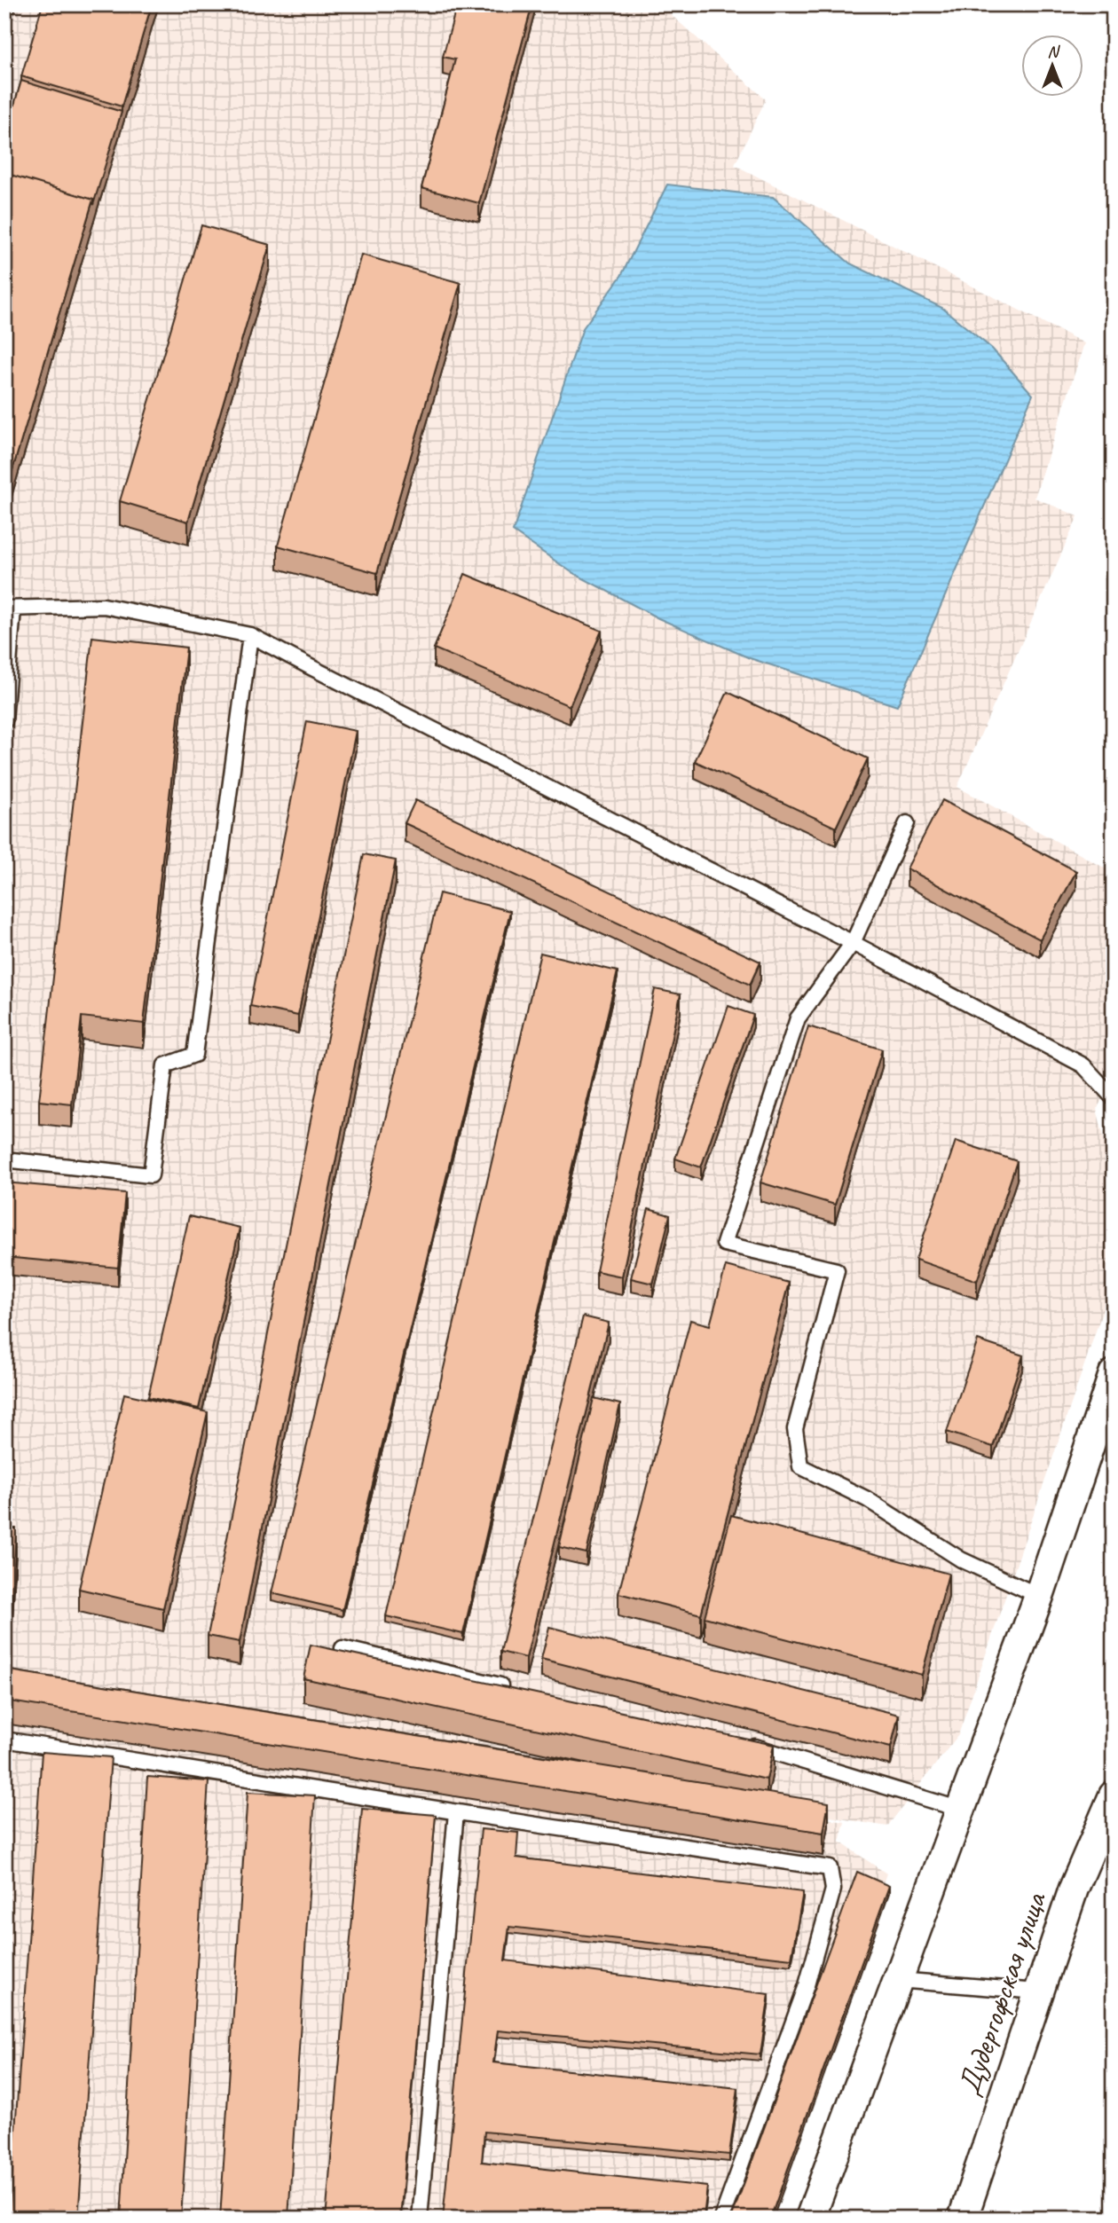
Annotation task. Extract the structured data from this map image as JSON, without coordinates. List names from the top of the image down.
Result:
{
  "streets": {
    "street": ["Дудергофская улица"]
  },
  "north": "top"
}
